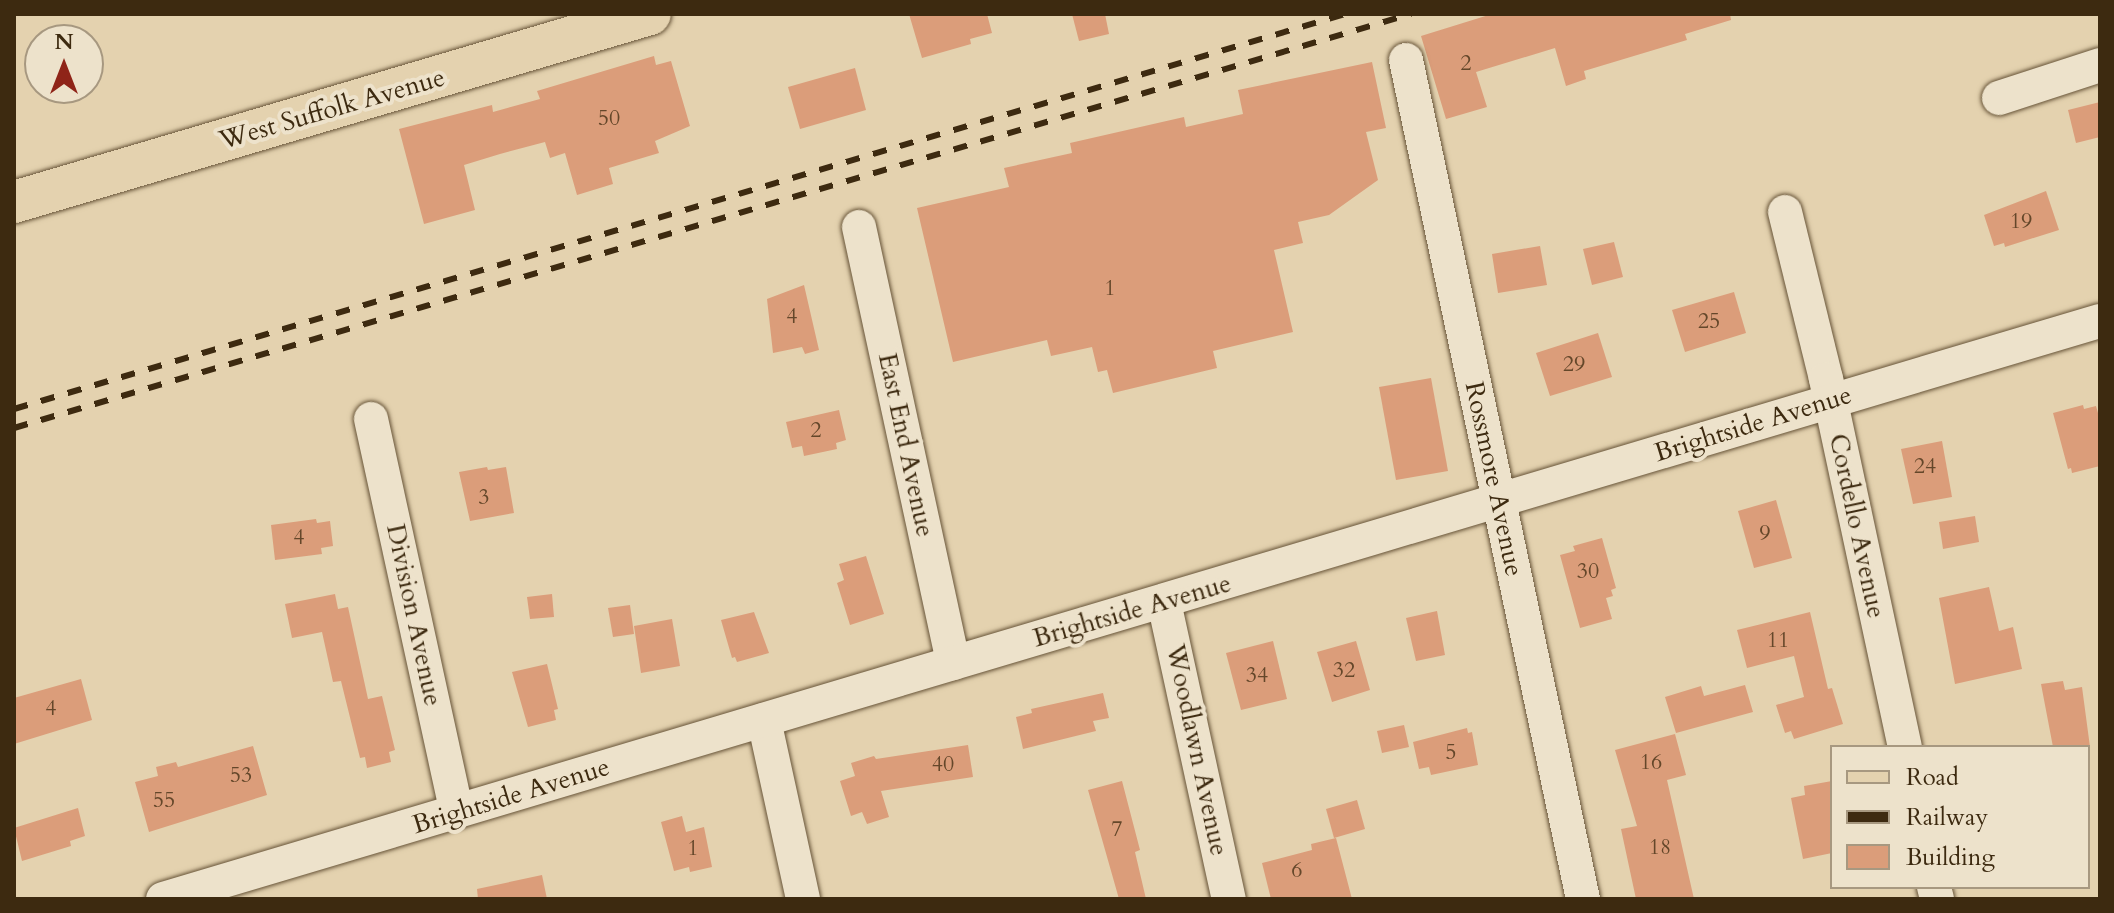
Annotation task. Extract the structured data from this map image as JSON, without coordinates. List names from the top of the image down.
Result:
{
  "streets": {
    "main road": ["West Suffolk Avenue"],
    "street": [
      "Brightside Avenue",
      "East End Avenue",
      "Rossmore Avenue",
      "Cordello Avenue",
      "Division Avenue",
      "Woodlawn Avenue"
    ]
  },
  "crossings": [
    ["Brightside Avenue", "East End Avenue"],
    ["Brightside Avenue", "Rossmore Avenue"],
    ["Brightside Avenue", "Cordello Avenue"],
    ["Brightside Avenue", "Division Avenue"],
    ["Brightside Avenue", "Woodlawn Avenue"]
  ],
  "house_numbers": [
    "2",
    "50",
    "19",
    "1",
    "4",
    "25",
    "29",
    "2",
    "24",
    "3",
    "9",
    "4",
    "30",
    "11",
    "32",
    "34",
    "4",
    "5",
    "16",
    "40",
    "53",
    "55",
    "7",
    "18",
    "1",
    "6"
  ],
  "legend": ["Road", "Railway", "Building"],
  "north": "top"
}
